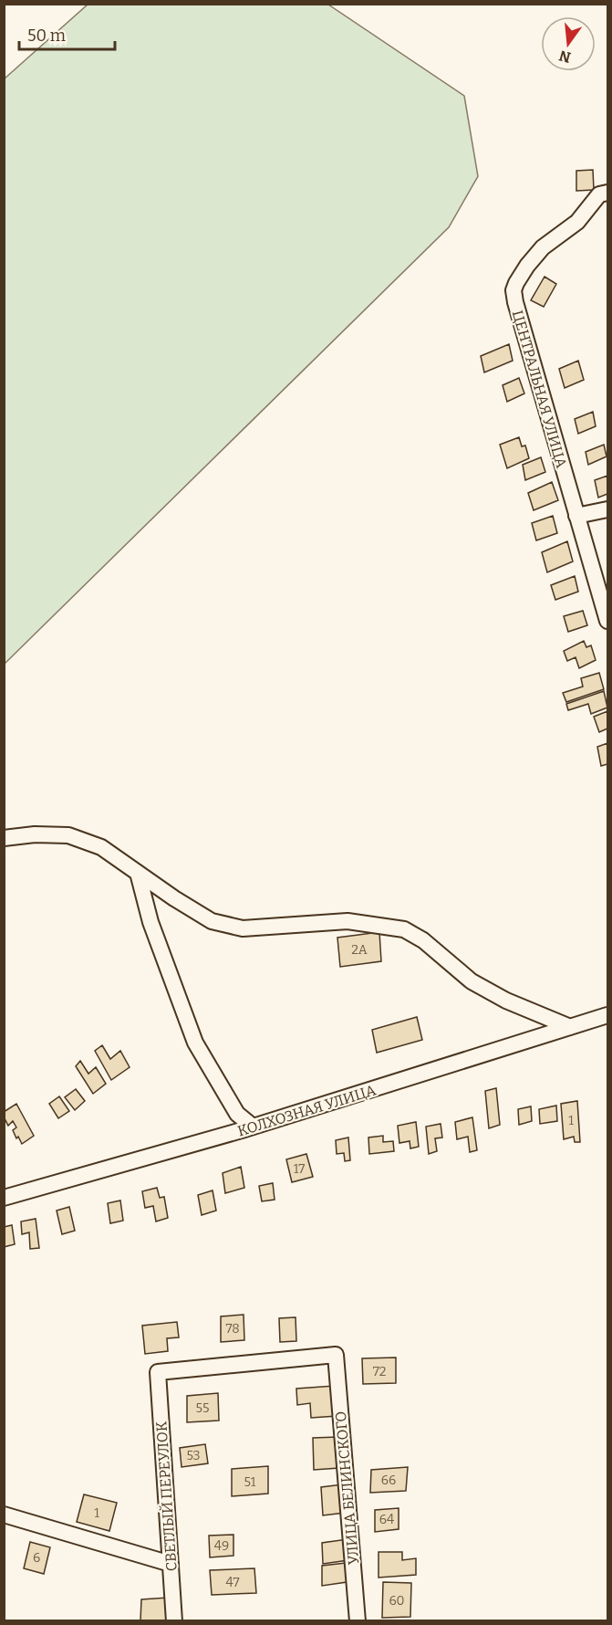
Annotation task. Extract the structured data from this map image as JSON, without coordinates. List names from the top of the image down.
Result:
{
  "streets": {
    "street": [
      "ЦЕНТРАЛЬНАЯ УЛИЦА",
      "КОЛХОЗНАЯ УЛИЦА",
      "УЛИЦА БЕЛИНСКОГО",
      "СВЕТЛЫЙ ПЕРЕУЛОК"
    ]
  },
  "crossings": [
    ["УЛИЦА БЕЛИНСКОГО", "СВЕТЛЫЙ ПЕРЕУЛОК"]
  ],
  "house_numbers": [
    "2А",
    "1",
    "17",
    "78",
    "72",
    "55",
    "53",
    "66",
    "51",
    "1",
    "64",
    "49",
    "6",
    "47",
    "60"
  ],
  "scale_bar": "50 m",
  "north": "bottom"
}
